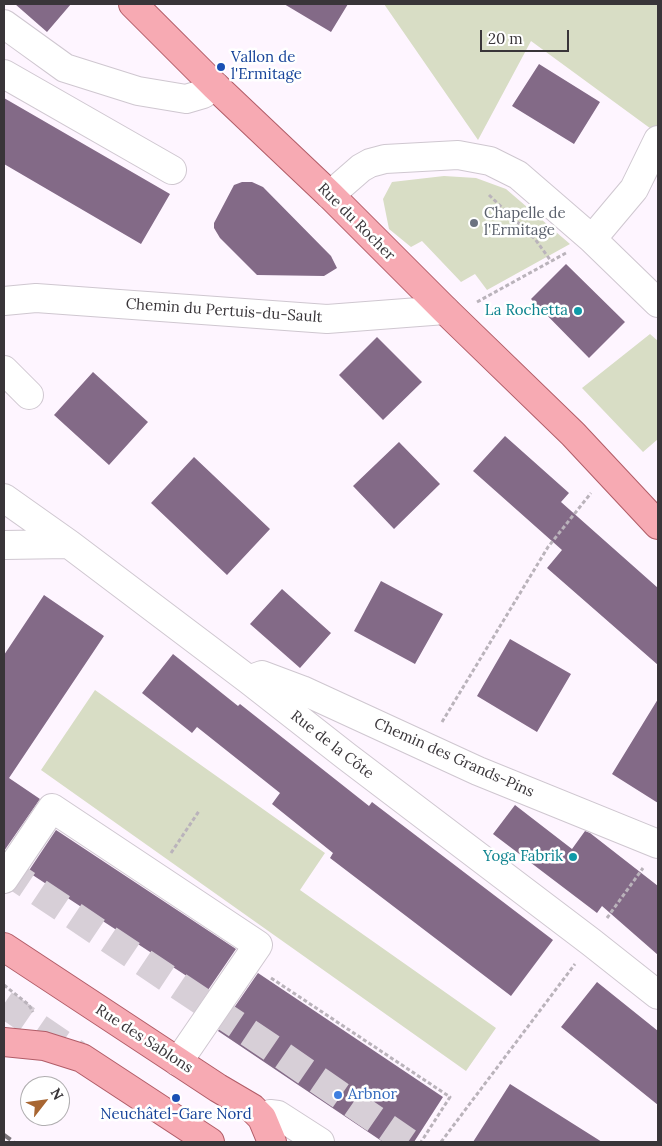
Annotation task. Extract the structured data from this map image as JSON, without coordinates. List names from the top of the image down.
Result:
{
  "streets": {
    "main road": ["Rue du Rocher", "Rue des Sablons"],
    "street": ["Chemin du Pertuis-du-Sault", "Rue de la Côte", "Chemin des Grands-Pins"]
  },
  "crossings": [
    ["Rue du Rocher", "Chemin du Pertuis-du-Sault"],
    ["Rue de la Côte", "Chemin des Grands-Pins"]
  ],
  "places": [
    "Vallon de l'Ermitage",
    "Chapelle de l'Ermitage",
    "La Rochetta",
    "Yoga Fabrik",
    "Arbnor",
    "Neuchâtel-Gare Nord"
  ],
  "scale_bar": "20 m",
  "north": "top right"
}
